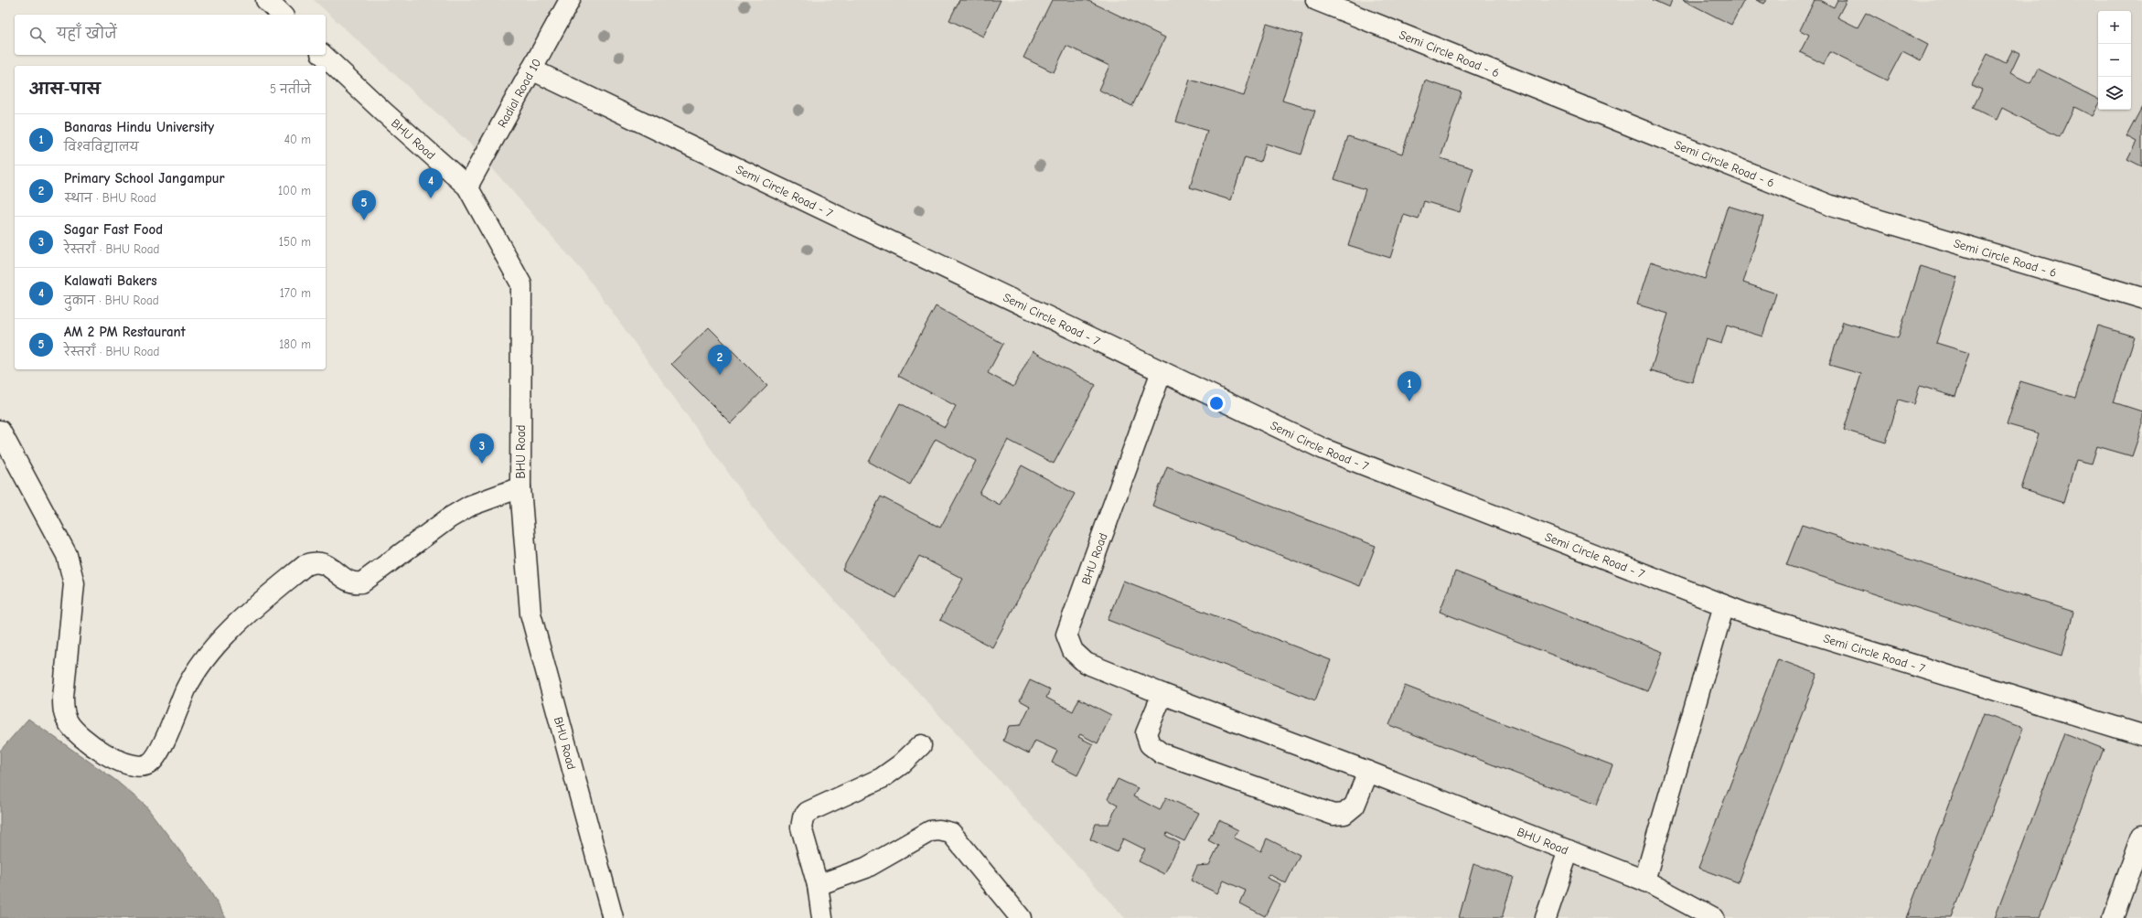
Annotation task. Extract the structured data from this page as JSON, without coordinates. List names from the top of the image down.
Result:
{
  "streets": {
    "street": [
      "Semi Circle Road - 6",
      "Radial Road 10",
      "BHU Road",
      "Semi Circle Road - 7"
    ]
  },
  "crossings": [
    ["Radial Road 10", "BHU Road"],
    ["Radial Road 10", "Semi Circle Road - 7"],
    ["BHU Road", "Semi Circle Road - 7"]
  ],
  "page": {
    "map_buttons": ["+", "−"],
    "search": "यहाँ खोजें",
    "heading": ["आस-पास", "5 नतीजे"],
    "list": [
      {
        "mark": "1",
        "name": "Banaras Hindu University",
        "note": "विश्वविद्यालय",
        "value": "40 m"
      },
      {
        "mark": "2",
        "name": "Primary School Jangampur",
        "note": "स्थान · BHU Road",
        "value": "100 m"
      },
      {
        "mark": "3",
        "name": "Sagar Fast Food",
        "note": "रेस्तराँ · BHU Road",
        "value": "150 m"
      },
      {
        "mark": "4",
        "name": "Kalawati Bakers",
        "note": "दुकान · BHU Road",
        "value": "170 m"
      },
      {
        "mark": "5",
        "name": "AM 2 PM Restaurant",
        "note": "रेस्तराँ · BHU Road",
        "value": "180 m"
      }
    ],
    "pins": [
      "4",
      "5",
      "2",
      "1",
      "3"
    ]
  }
}
